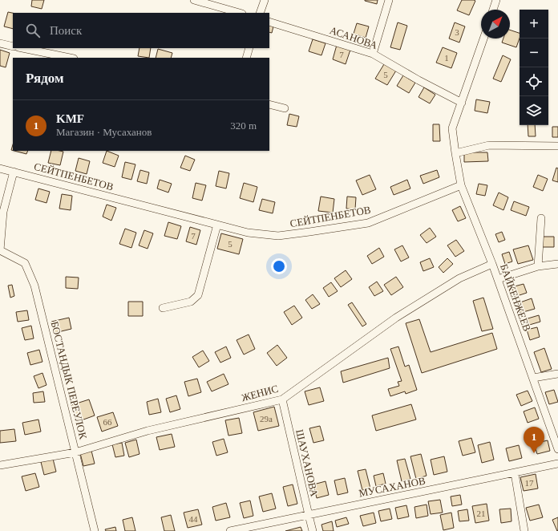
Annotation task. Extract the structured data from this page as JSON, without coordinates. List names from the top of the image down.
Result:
{
  "streets": {
    "street": [
      "АСАНОВА",
      "СЕЙТПЕНБЕТОВ",
      "БАЙКЕНЖЕЕВ",
      "БОСТАНДЫК ПЕРЕУЛОК",
      "ЖЕНИС",
      "ШАУХАНОВА",
      "МУСАХАНОВ"
    ]
  },
  "crossings": [
    ["АСАНОВА", "БАЙКЕНЖЕЕВ"],
    ["СЕЙТПЕНБЕТОВ", "БАЙКЕНЖЕЕВ"],
    ["СЕЙТПЕНБЕТОВ", "БОСТАНДЫК ПЕРЕУЛОК"],
    ["БАЙКЕНЖЕЕВ", "ЖЕНИС"],
    ["БОСТАНДЫК ПЕРЕУЛОК", "ЖЕНИС"],
    ["ЖЕНИС", "ШАУХАНОВА"],
    ["ШАУХАНОВА", "МУСАХАНОВ"]
  ],
  "house_numbers": [
    "3",
    "7",
    "1",
    "5",
    "7",
    "5",
    "29а",
    "66",
    "17",
    "21",
    "44"
  ],
  "north": "top right",
  "page": {
    "map_buttons": ["+", "−"],
    "search": "Поиск",
    "heading": "Рядом",
    "list": [
      {
        "mark": "1",
        "name": "KMF",
        "note": "Магазин · Мусаханов",
        "value": "320 m"
      }
    ],
    "pins": "1"
  }
}
